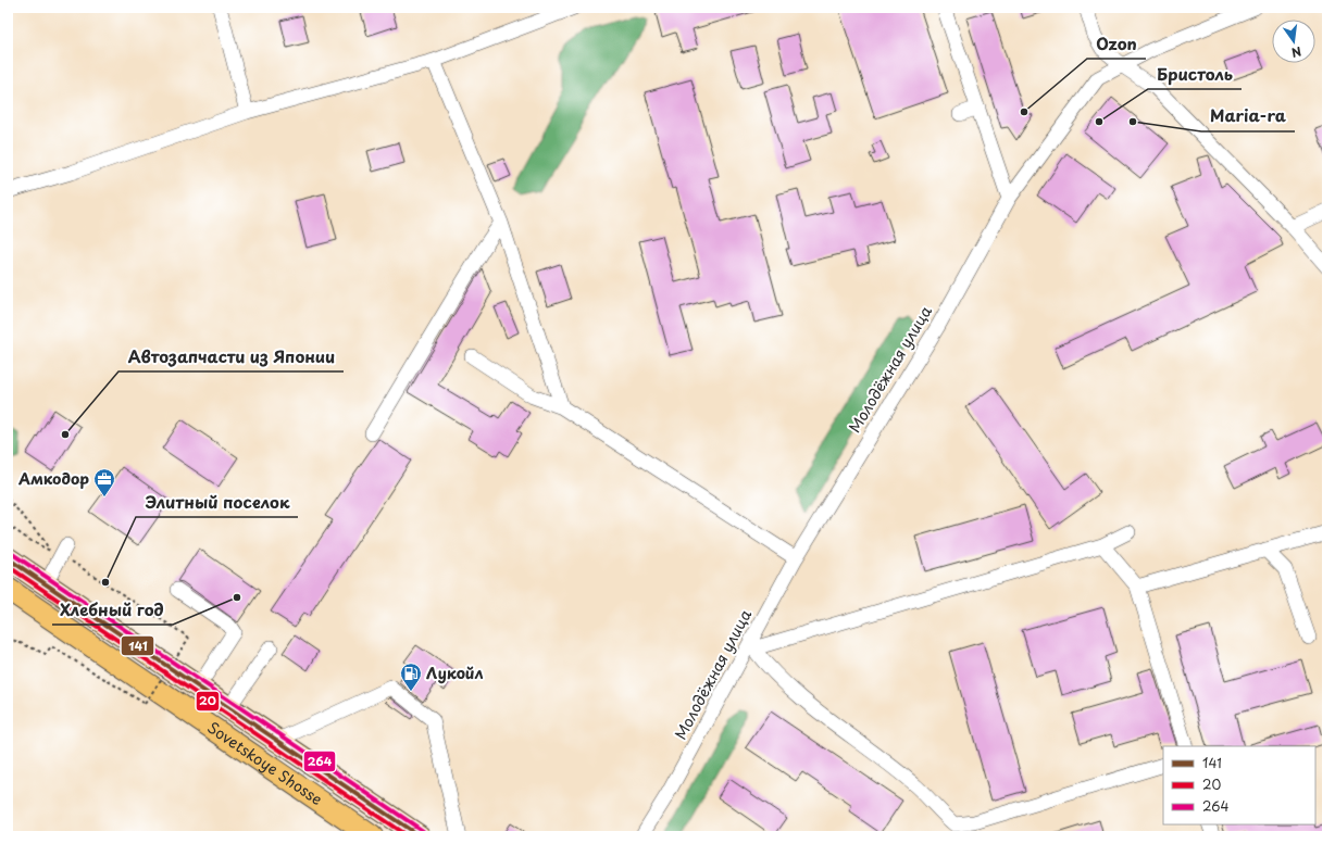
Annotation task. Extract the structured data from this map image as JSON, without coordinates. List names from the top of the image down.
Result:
{
  "streets": {
    "highway": ["Sovetskoye Shosse"],
    "street": ["Молодёжная улица"]
  },
  "places": {
    "other": [
      "Ozon",
      "Бристоль",
      "Maria-ra",
      "Автозапчасти из Японии",
      "Элитный поселок",
      "Хлебный год"
    ],
    "office": ["Амкодор"],
    "fuel station": ["Лукойл"]
  },
  "lines": ["transit line 264", "transit line 141", "transit line 20"],
  "legend": ["141", "20", "264"],
  "north": "bottom"
}
